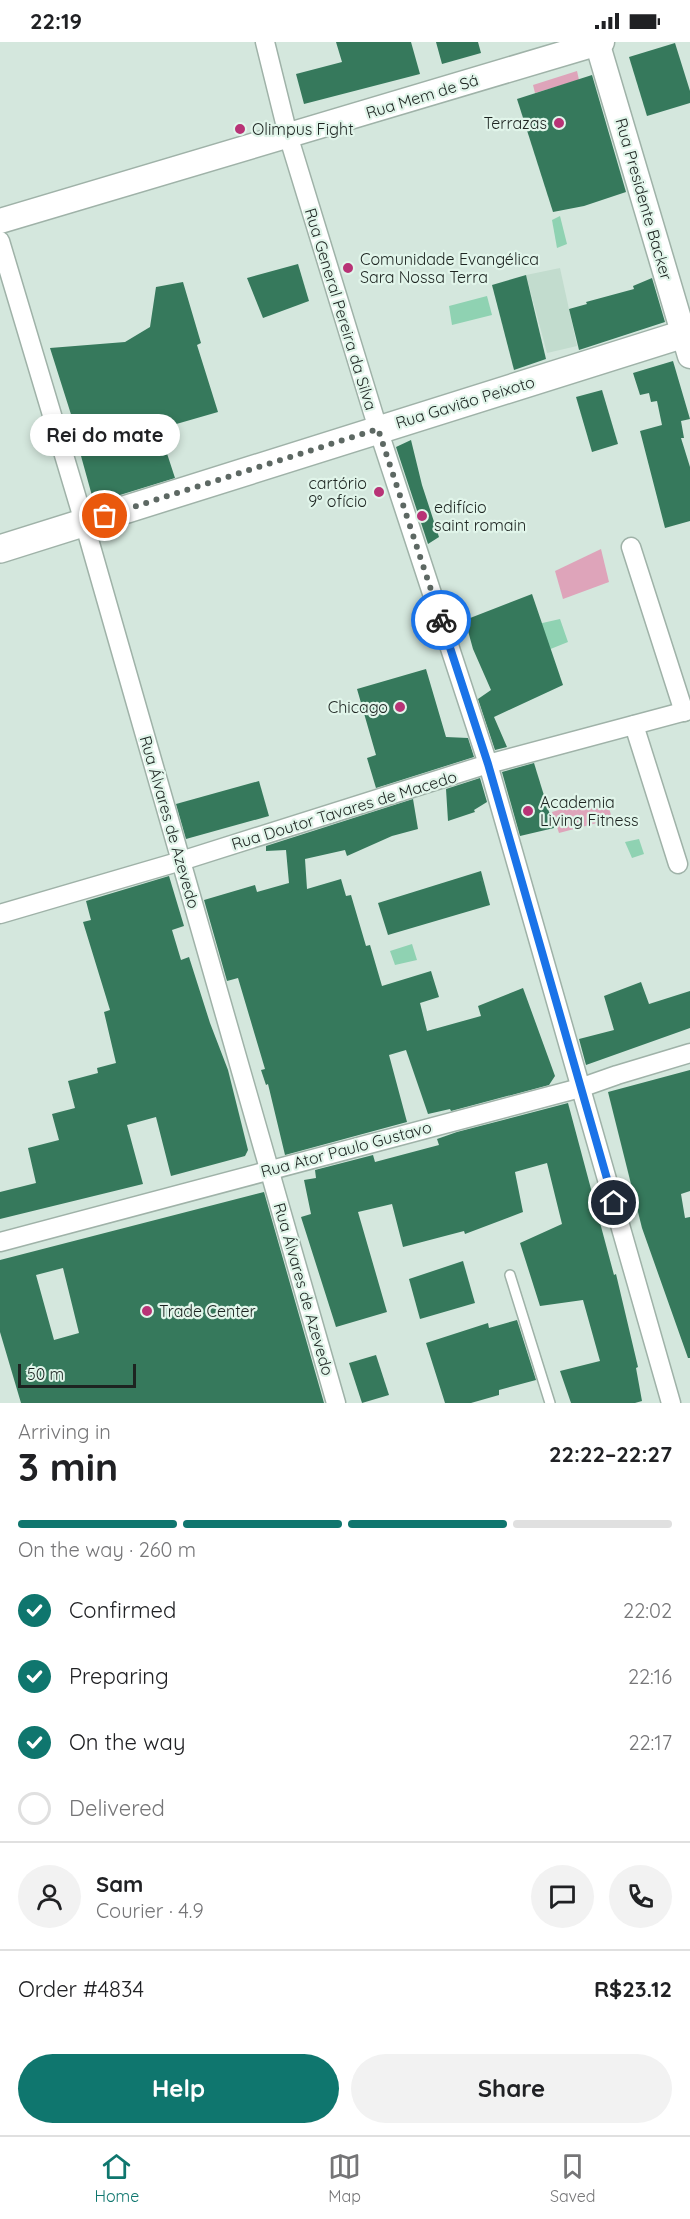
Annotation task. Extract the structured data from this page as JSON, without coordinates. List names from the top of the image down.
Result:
{
  "streets": {
    "main road": ["Rua Mem de Sá", "Rua Presidente Backer", "Rua Gavião Peixoto"],
    "street": [
      "Rua General Pereira da Silva",
      "Rua Doutor Tavares de Macedo",
      "Rua Álvares de Azevedo",
      "Rua Ator Paulo Gustavo"
    ]
  },
  "crossings": [
    ["Rua Mem de Sá", "Rua Presidente Backer"],
    ["Rua Mem de Sá", "Rua General Pereira da Silva"],
    ["Rua Presidente Backer", "Rua Gavião Peixoto"],
    ["Rua General Pereira da Silva", "Rua Gavião Peixoto"],
    ["Rua General Pereira da Silva", "Rua Doutor Tavares de Macedo"],
    ["Rua General Pereira da Silva", "Rua Ator Paulo Gustavo"],
    ["Rua Gavião Peixoto", "Rua Álvares de Azevedo"],
    ["Rua Doutor Tavares de Macedo", "Rua Álvares de Azevedo"],
    ["Rua Álvares de Azevedo", "Rua Ator Paulo Gustavo"]
  ],
  "places": [
    "Terrazas",
    "Olimpus Fight",
    "Comunidade Evangélica Sara Nossa Terra",
    "cartório 9° ofício",
    "Rei do mate",
    "edifício saint romain",
    "Chicago",
    "Academia Living Fitness",
    "Trade Center"
  ],
  "scale_bar": "50 m",
  "page": {
    "status": "22:19",
    "bubble": "Rei do mate",
    "scale": "50 m",
    "heading": ["3 min", "Arriving in", "22:22–22:27"],
    "panel": [
      "Sam",
      "Courier · 4.9",
      "Order #4834",
      "R$23.12"
    ],
    "bar": "On the way · 260 m",
    "list": [
      ["Confirmed", "22:02"],
      ["Preparing", "22:16"],
      ["On the way", "22:17"],
      "Delivered"
    ],
    "buttons": ["Help", "Share"],
    "tabs": ["Home", "Map", "Saved"]
  }
}
